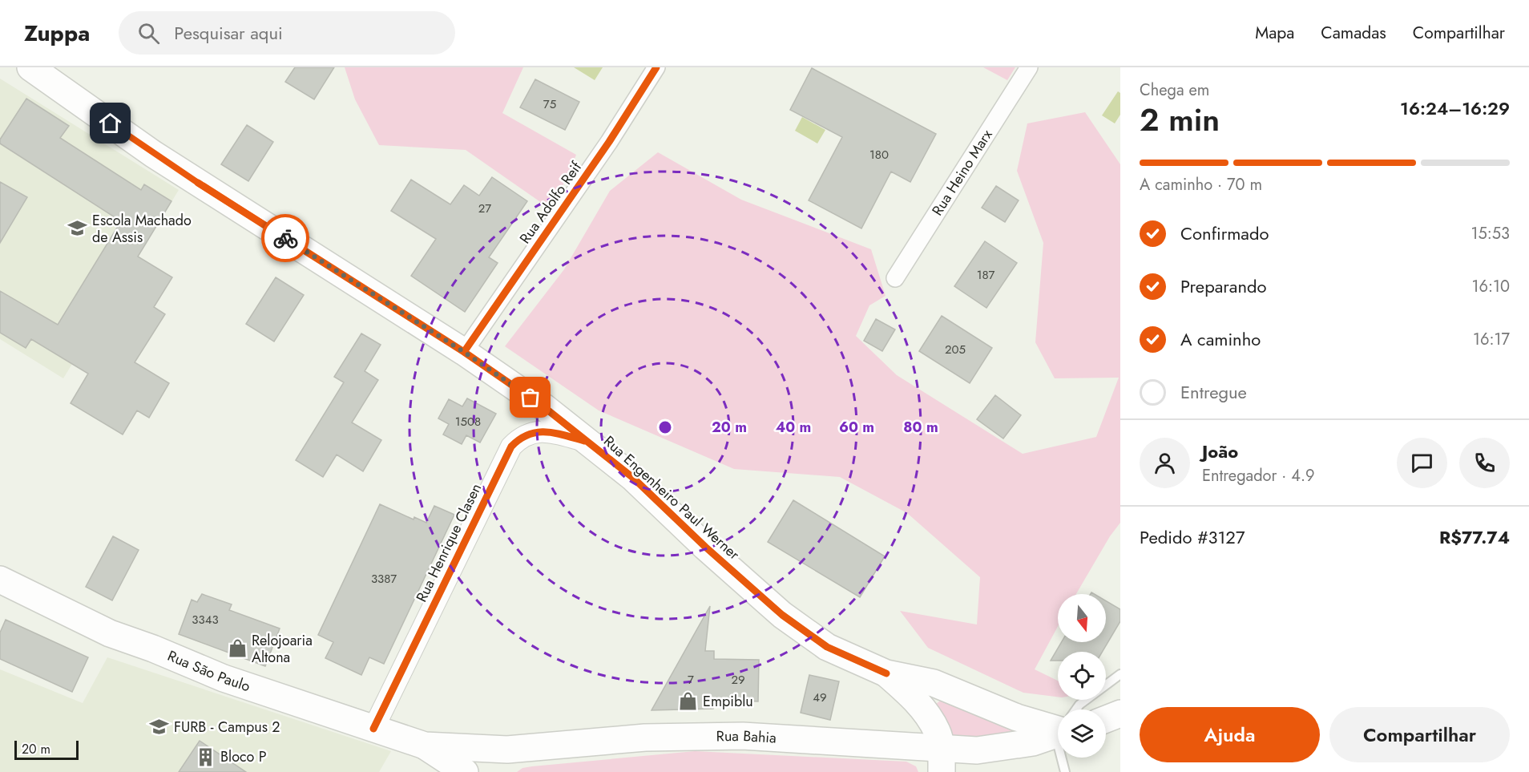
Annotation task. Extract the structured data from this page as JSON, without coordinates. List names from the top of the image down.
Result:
{
  "streets": {
    "main road": ["Rua Engenheiro Paul Werner", "Rua São Paulo", "Rua Bahia"],
    "street": ["Rua Heino Marx", "Rua Adolfo Reif", "Rua Henrique Clasen"]
  },
  "crossings": [
    ["Rua Adolfo Reif", "Rua Engenheiro Paul Werner"],
    ["Rua Engenheiro Paul Werner", "Rua Henrique Clasen"],
    ["Rua Engenheiro Paul Werner", "Rua Bahia"],
    ["Rua Henrique Clasen", "Rua São Paulo"],
    ["Rua São Paulo", "Rua Bahia"]
  ],
  "places": {
    "school or university": ["Escola Machado de Assis", "FURB - Campus 2"],
    "shop": ["Relojoaria Altona", "Empiblu"],
    "building": ["Bloco P"]
  },
  "house_numbers": [
    "75",
    "180",
    "27",
    "187",
    "205",
    "1508",
    "3387",
    "3343",
    "7",
    "29",
    "49"
  ],
  "scale_bar": "20 m",
  "north": "bottom",
  "page": {
    "header": "Zuppa",
    "search": "Pesquisar aqui",
    "nav": ["Mapa", "Camadas", "Compartilhar"],
    "heading": ["2 min", "Chega em", "16:24–16:29"],
    "panel": [
      "João",
      "Entregador · 4.9",
      "Pedido #3127",
      "R$77.74"
    ],
    "bar": "A caminho · 70 m",
    "list": [
      ["Confirmado", "15:53"],
      ["Preparando", "16:10"],
      ["A caminho", "16:17"],
      "Entregue"
    ],
    "buttons": ["Ajuda", "Compartilhar"],
    "scale": "20 m"
  },
  "rings": [
    "20 m",
    "40 m",
    "60 m",
    "80 m"
  ]
}
